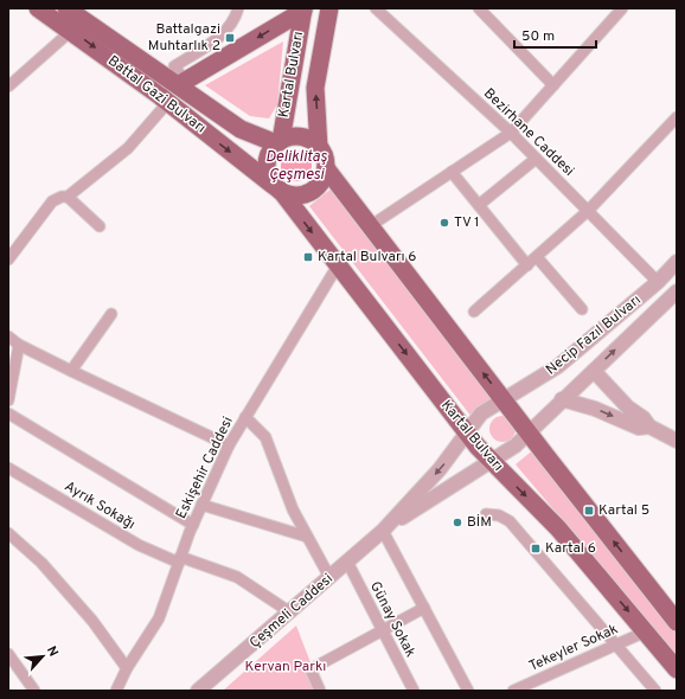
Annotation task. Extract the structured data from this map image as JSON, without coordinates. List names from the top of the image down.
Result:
{
  "streets": {
    "main road": ["Kartal Bulvarı", "Battal Gazi Bulvarı"],
    "street": [
      "Bezirhane Caddesi",
      "Necip Fazıl Bulvarı",
      "Eskişehir Caddesi",
      "Ayrık Sokağı",
      "Çeşmeli Caddesi",
      "Günay Sokak",
      "Tekeyler Sokak"
    ]
  },
  "crossings": [
    ["Kartal Bulvarı", "Battal Gazi Bulvarı"],
    ["Kartal Bulvarı", "Necip Fazıl Bulvarı"],
    ["Kartal Bulvarı", "Eskişehir Caddesi"],
    ["Kartal Bulvarı", "Çeşmeli Caddesi"],
    ["Kartal Bulvarı", "Tekeyler Sokak"],
    ["Bezirhane Caddesi", "Necip Fazıl Bulvarı"],
    ["Necip Fazıl Bulvarı", "Çeşmeli Caddesi"],
    ["Eskişehir Caddesi", "Ayrık Sokağı"],
    ["Ayrık Sokağı", "Çeşmeli Caddesi"],
    ["Çeşmeli Caddesi", "Günay Sokak"]
  ],
  "water": ["Deliklitaş Çeşmesi"],
  "parks": ["Kervan Parkı"],
  "places": {
    "transit": [
      "Battalgazi Muhtarlık 2",
      "Kartal Bulvarı 6",
      "Kartal 5",
      "Kartal 6"
    ],
    "other": ["TV 1", "BİM"]
  },
  "scale_bar": "50 m",
  "north": "top right"
}
